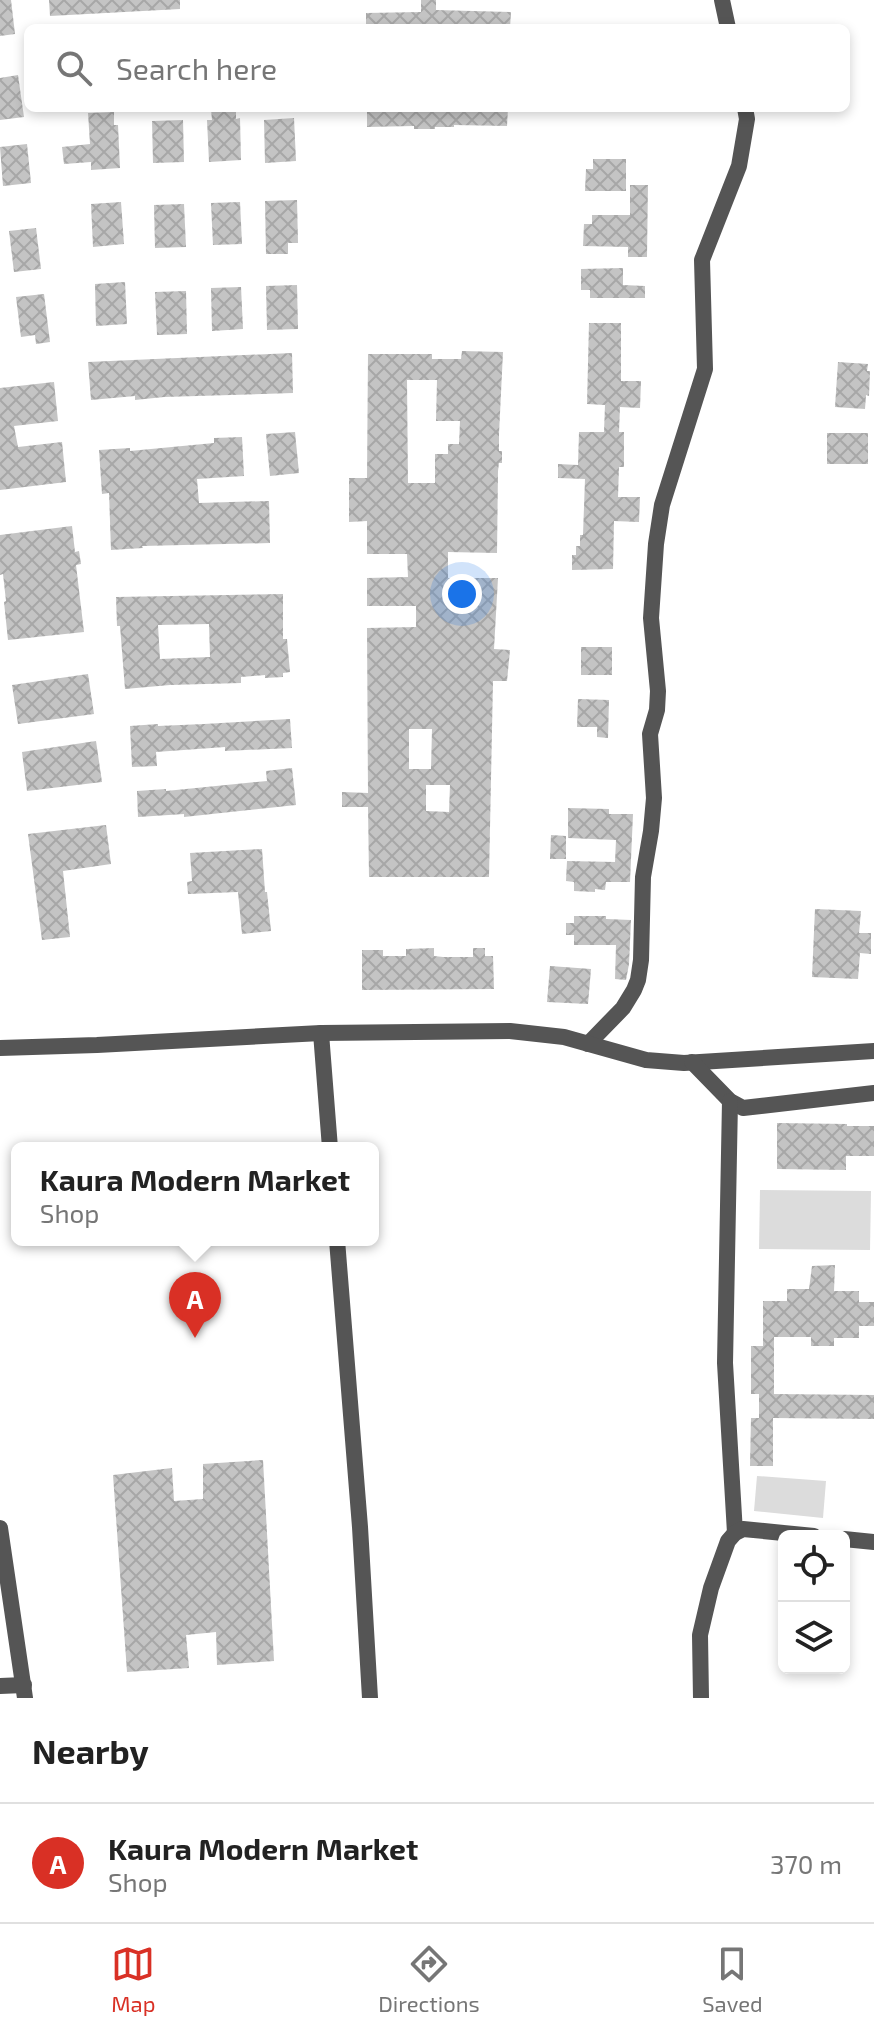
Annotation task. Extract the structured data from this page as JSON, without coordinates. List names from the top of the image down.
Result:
{
  "page": {
    "search": "Search here",
    "popup": ["Kaura Modern Market", "Shop"],
    "pins": "A",
    "heading": "Nearby",
    "list": [
      {
        "mark": "A",
        "name": "Kaura Modern Market",
        "note": "Shop",
        "value": "370 m"
      }
    ],
    "nav": ["Map", "Directions", "Saved"]
  }
}
